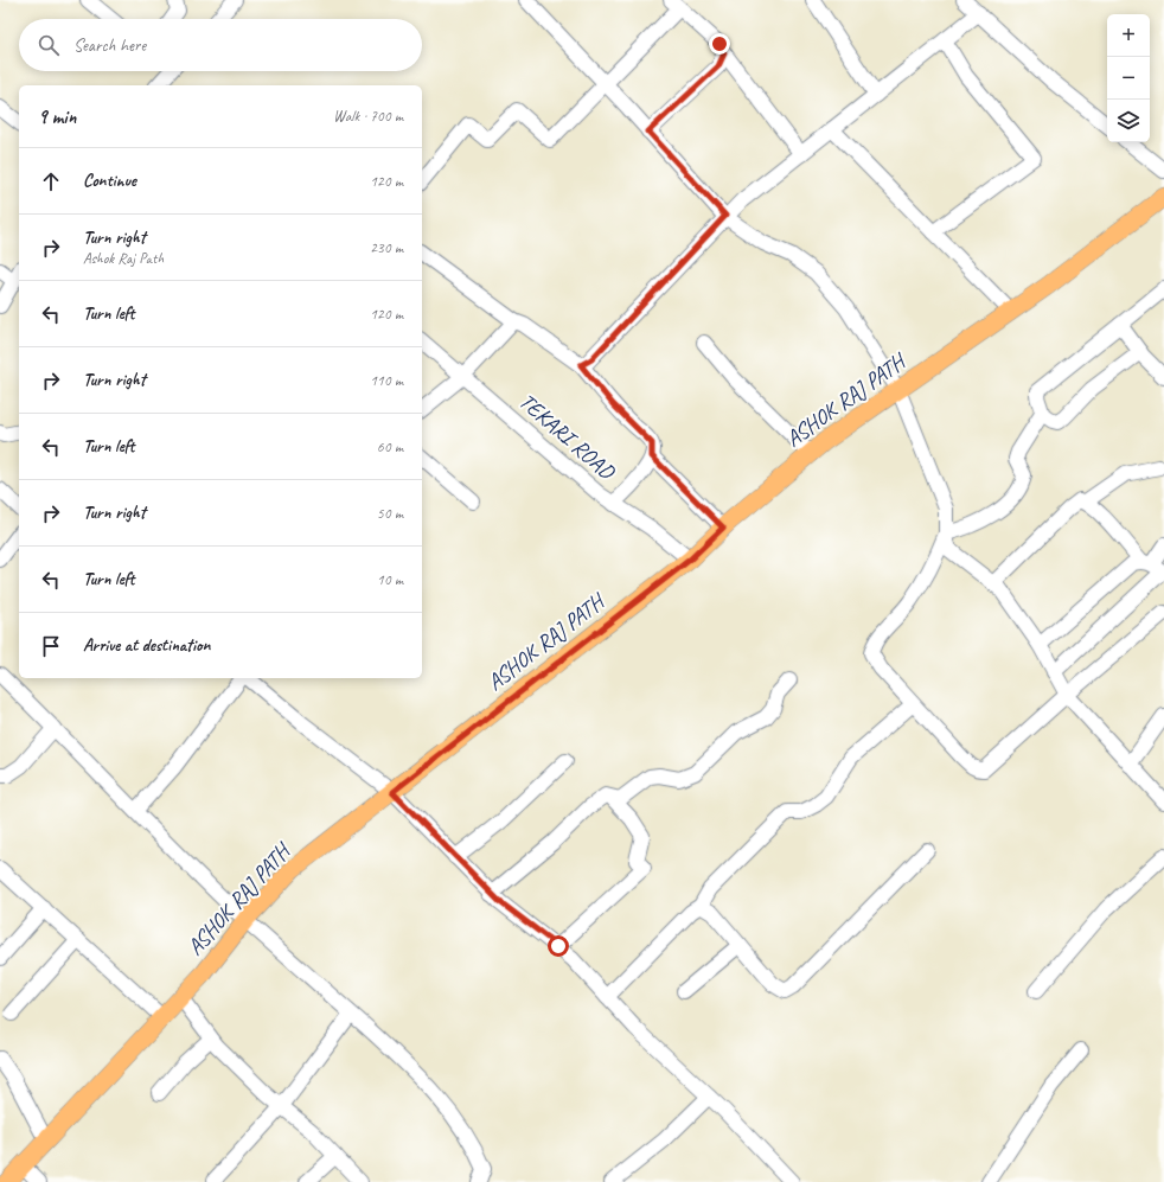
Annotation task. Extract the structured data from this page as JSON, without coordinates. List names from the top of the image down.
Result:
{
  "streets": {
    "main road": ["ASHOK RAJ PATH"],
    "street": ["TEKARI ROAD"]
  },
  "crossings": [
    ["ASHOK RAJ PATH", "TEKARI ROAD"]
  ],
  "page": {
    "map_buttons": ["+", "−"],
    "search": "Search here",
    "heading": ["9 min", "Walk · 700 m"],
    "list": [
      ["Continue", "120 m"],
      ["Turn right", "Ashok Raj Path", "230 m"],
      ["Turn left", "120 m"],
      ["Turn right", "110 m"],
      ["Turn left", "60 m"],
      ["Turn right", "50 m"],
      ["Turn left", "10 m"],
      "Arrive at destination"
    ]
  }
}
